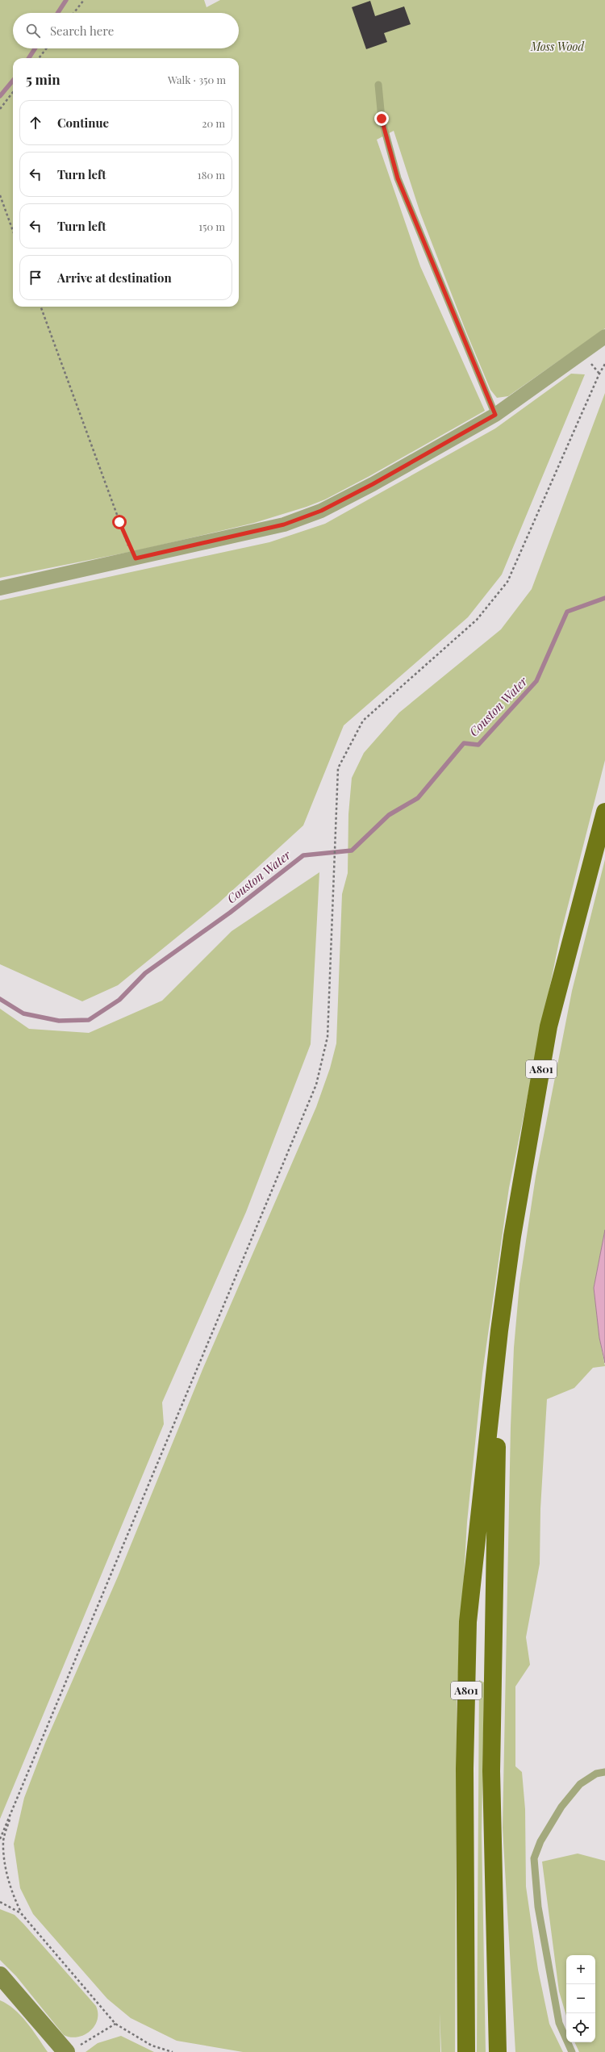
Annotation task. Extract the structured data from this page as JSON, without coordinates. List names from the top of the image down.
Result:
{
  "streets": {
    "main road": ["A801"]
  },
  "water": ["Couston Water"],
  "parks": ["Moss Wood"],
  "page": {
    "search": "Search here",
    "heading": ["5 min", "Walk · 350 m"],
    "list": [
      ["Continue", "20 m"],
      ["Turn left", "180 m"],
      ["Turn left", "150 m"],
      "Arrive at destination"
    ],
    "map_buttons": ["+", "−"]
  }
}
